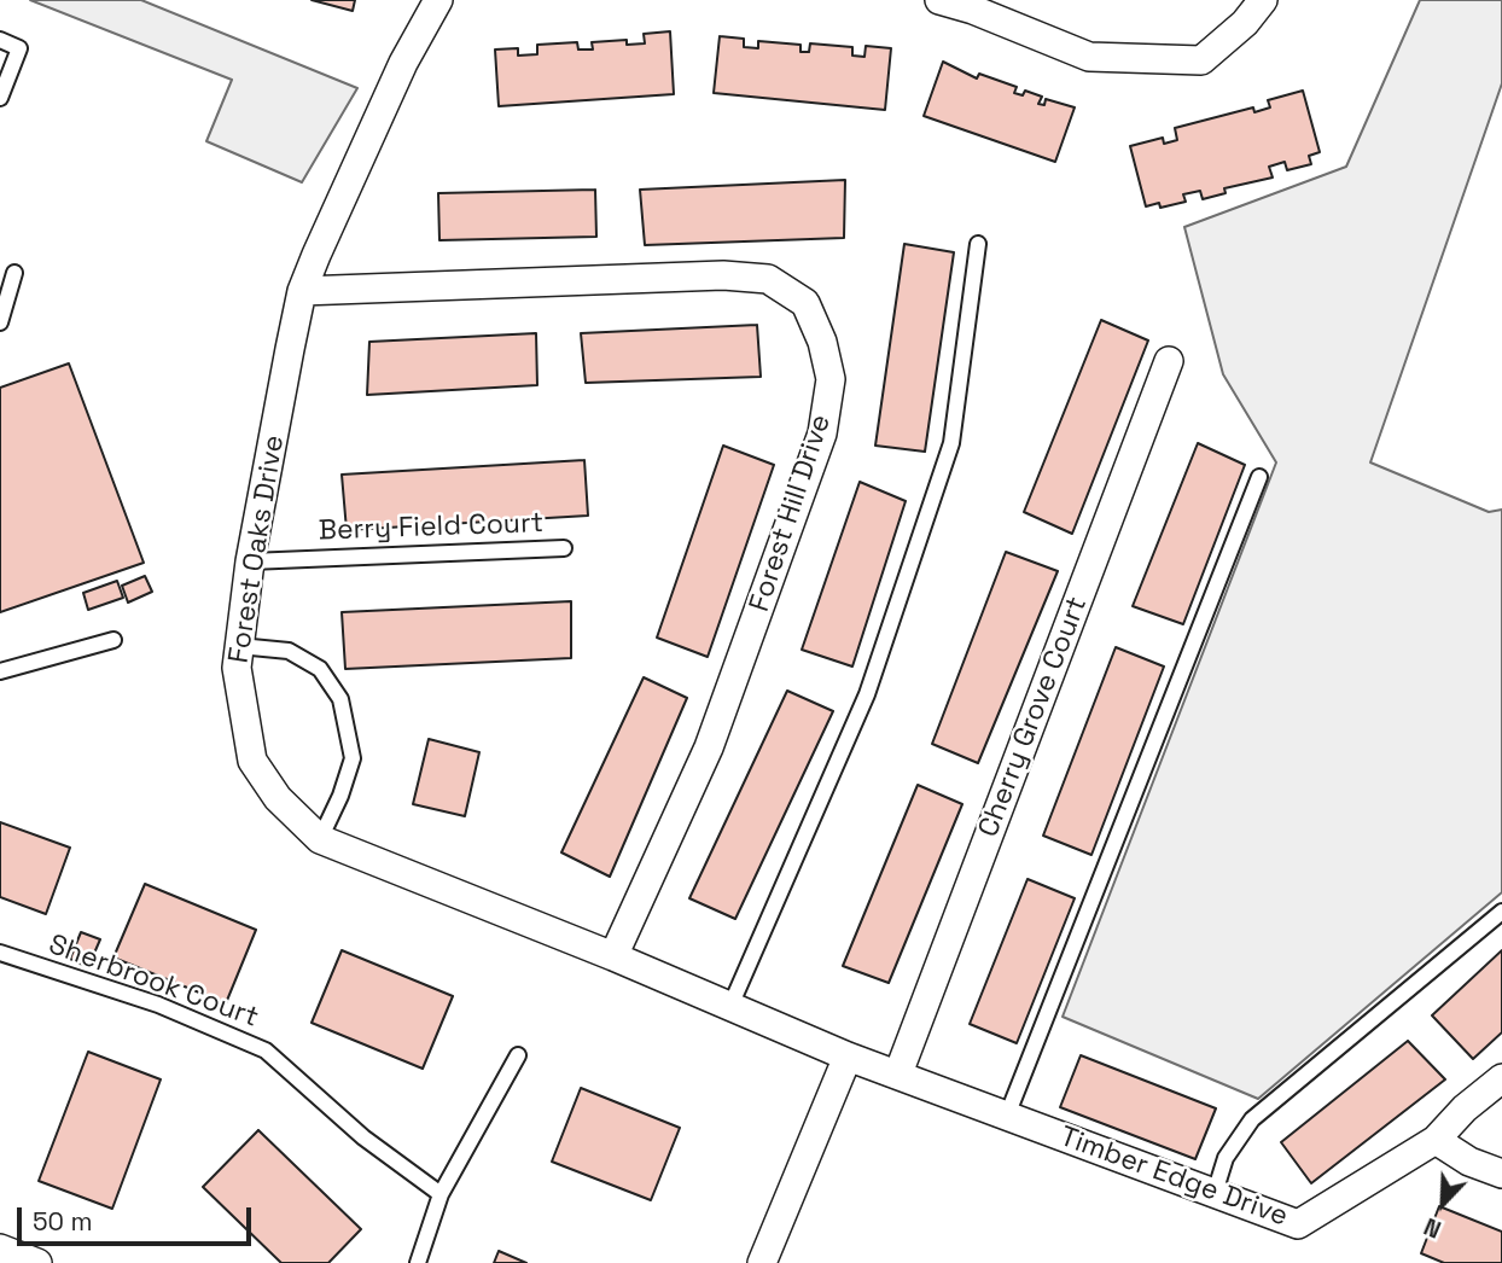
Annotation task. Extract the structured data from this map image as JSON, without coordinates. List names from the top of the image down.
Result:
{
  "streets": {
    "street": [
      "Forest Hill Drive",
      "Forest Oaks Drive",
      "Cherry Grove Court",
      "Timber Edge Drive"
    ],
    "lane": ["Berry Field Court", "Sherbrook Court"]
  },
  "crossings": [
    ["Forest Hill Drive", "Forest Oaks Drive"],
    ["Berry Field Court", "Forest Oaks Drive"],
    ["Forest Oaks Drive", "Cherry Grove Court"],
    ["Forest Oaks Drive", "Timber Edge Drive"],
    ["Cherry Grove Court", "Timber Edge Drive"]
  ],
  "scale_bar": "50 m",
  "north": "bottom left"
}
